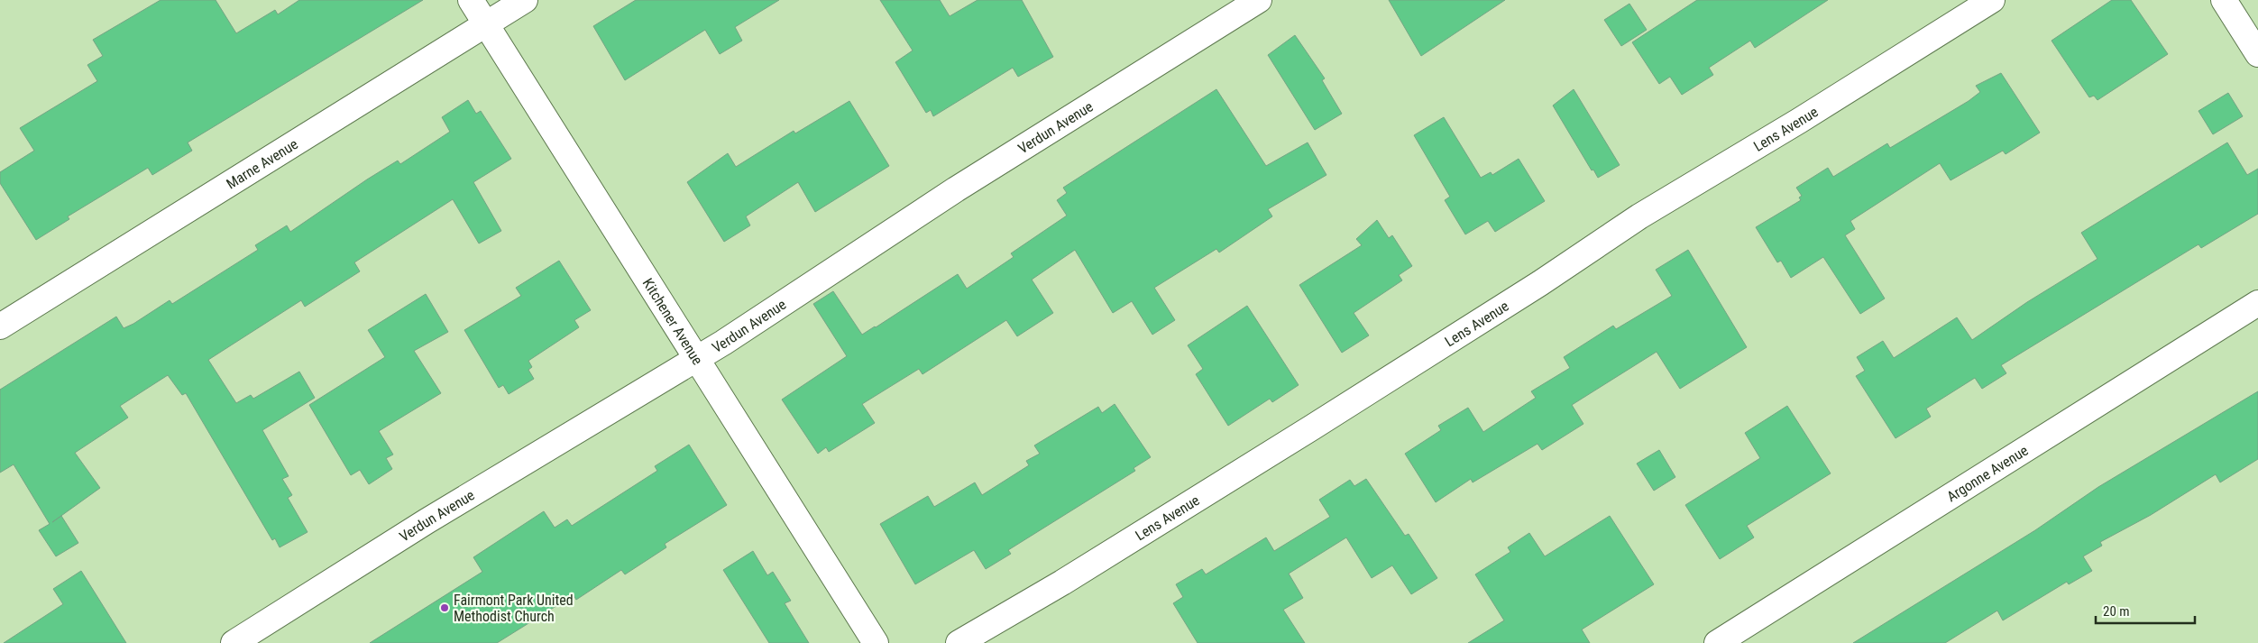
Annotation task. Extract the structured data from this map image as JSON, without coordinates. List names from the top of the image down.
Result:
{
  "streets": {
    "street": [
      "Verdun Avenue",
      "Lens Avenue",
      "Marne Avenue",
      "Kitchener Avenue",
      "Argonne Avenue"
    ]
  },
  "crossings": [
    ["Verdun Avenue", "Kitchener Avenue"],
    ["Marne Avenue", "Kitchener Avenue"]
  ],
  "places": ["Fairmont Park United Methodist Church"],
  "scale_bar": "20 m"
}
